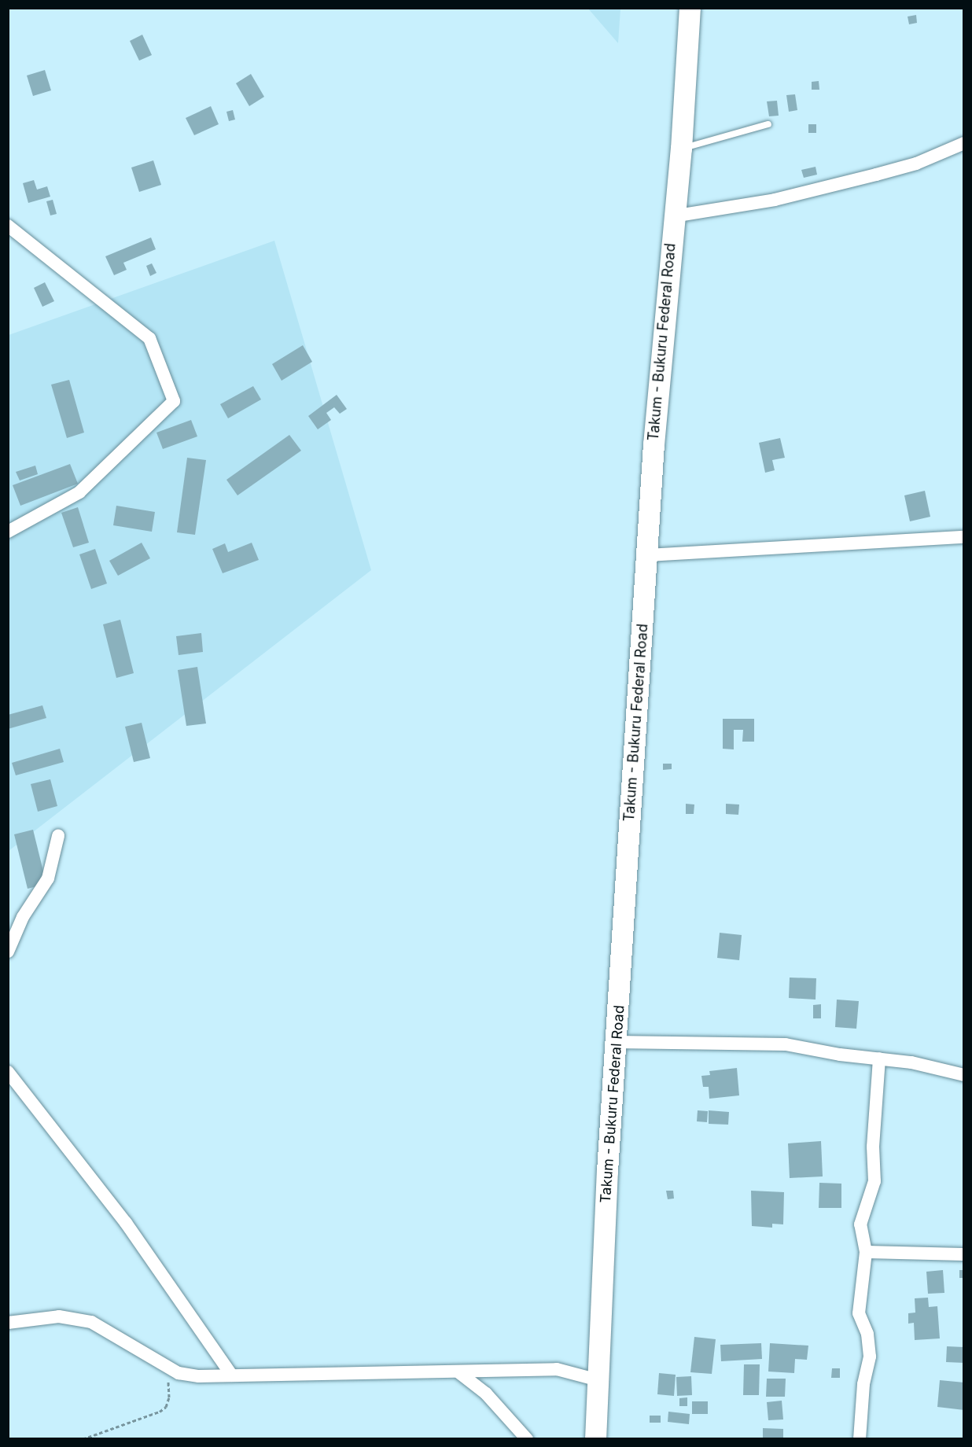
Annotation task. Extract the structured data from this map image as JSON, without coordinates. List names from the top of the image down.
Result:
{
  "streets": {
    "main road": ["Takum - Bukuru Federal Road"]
  }
}
